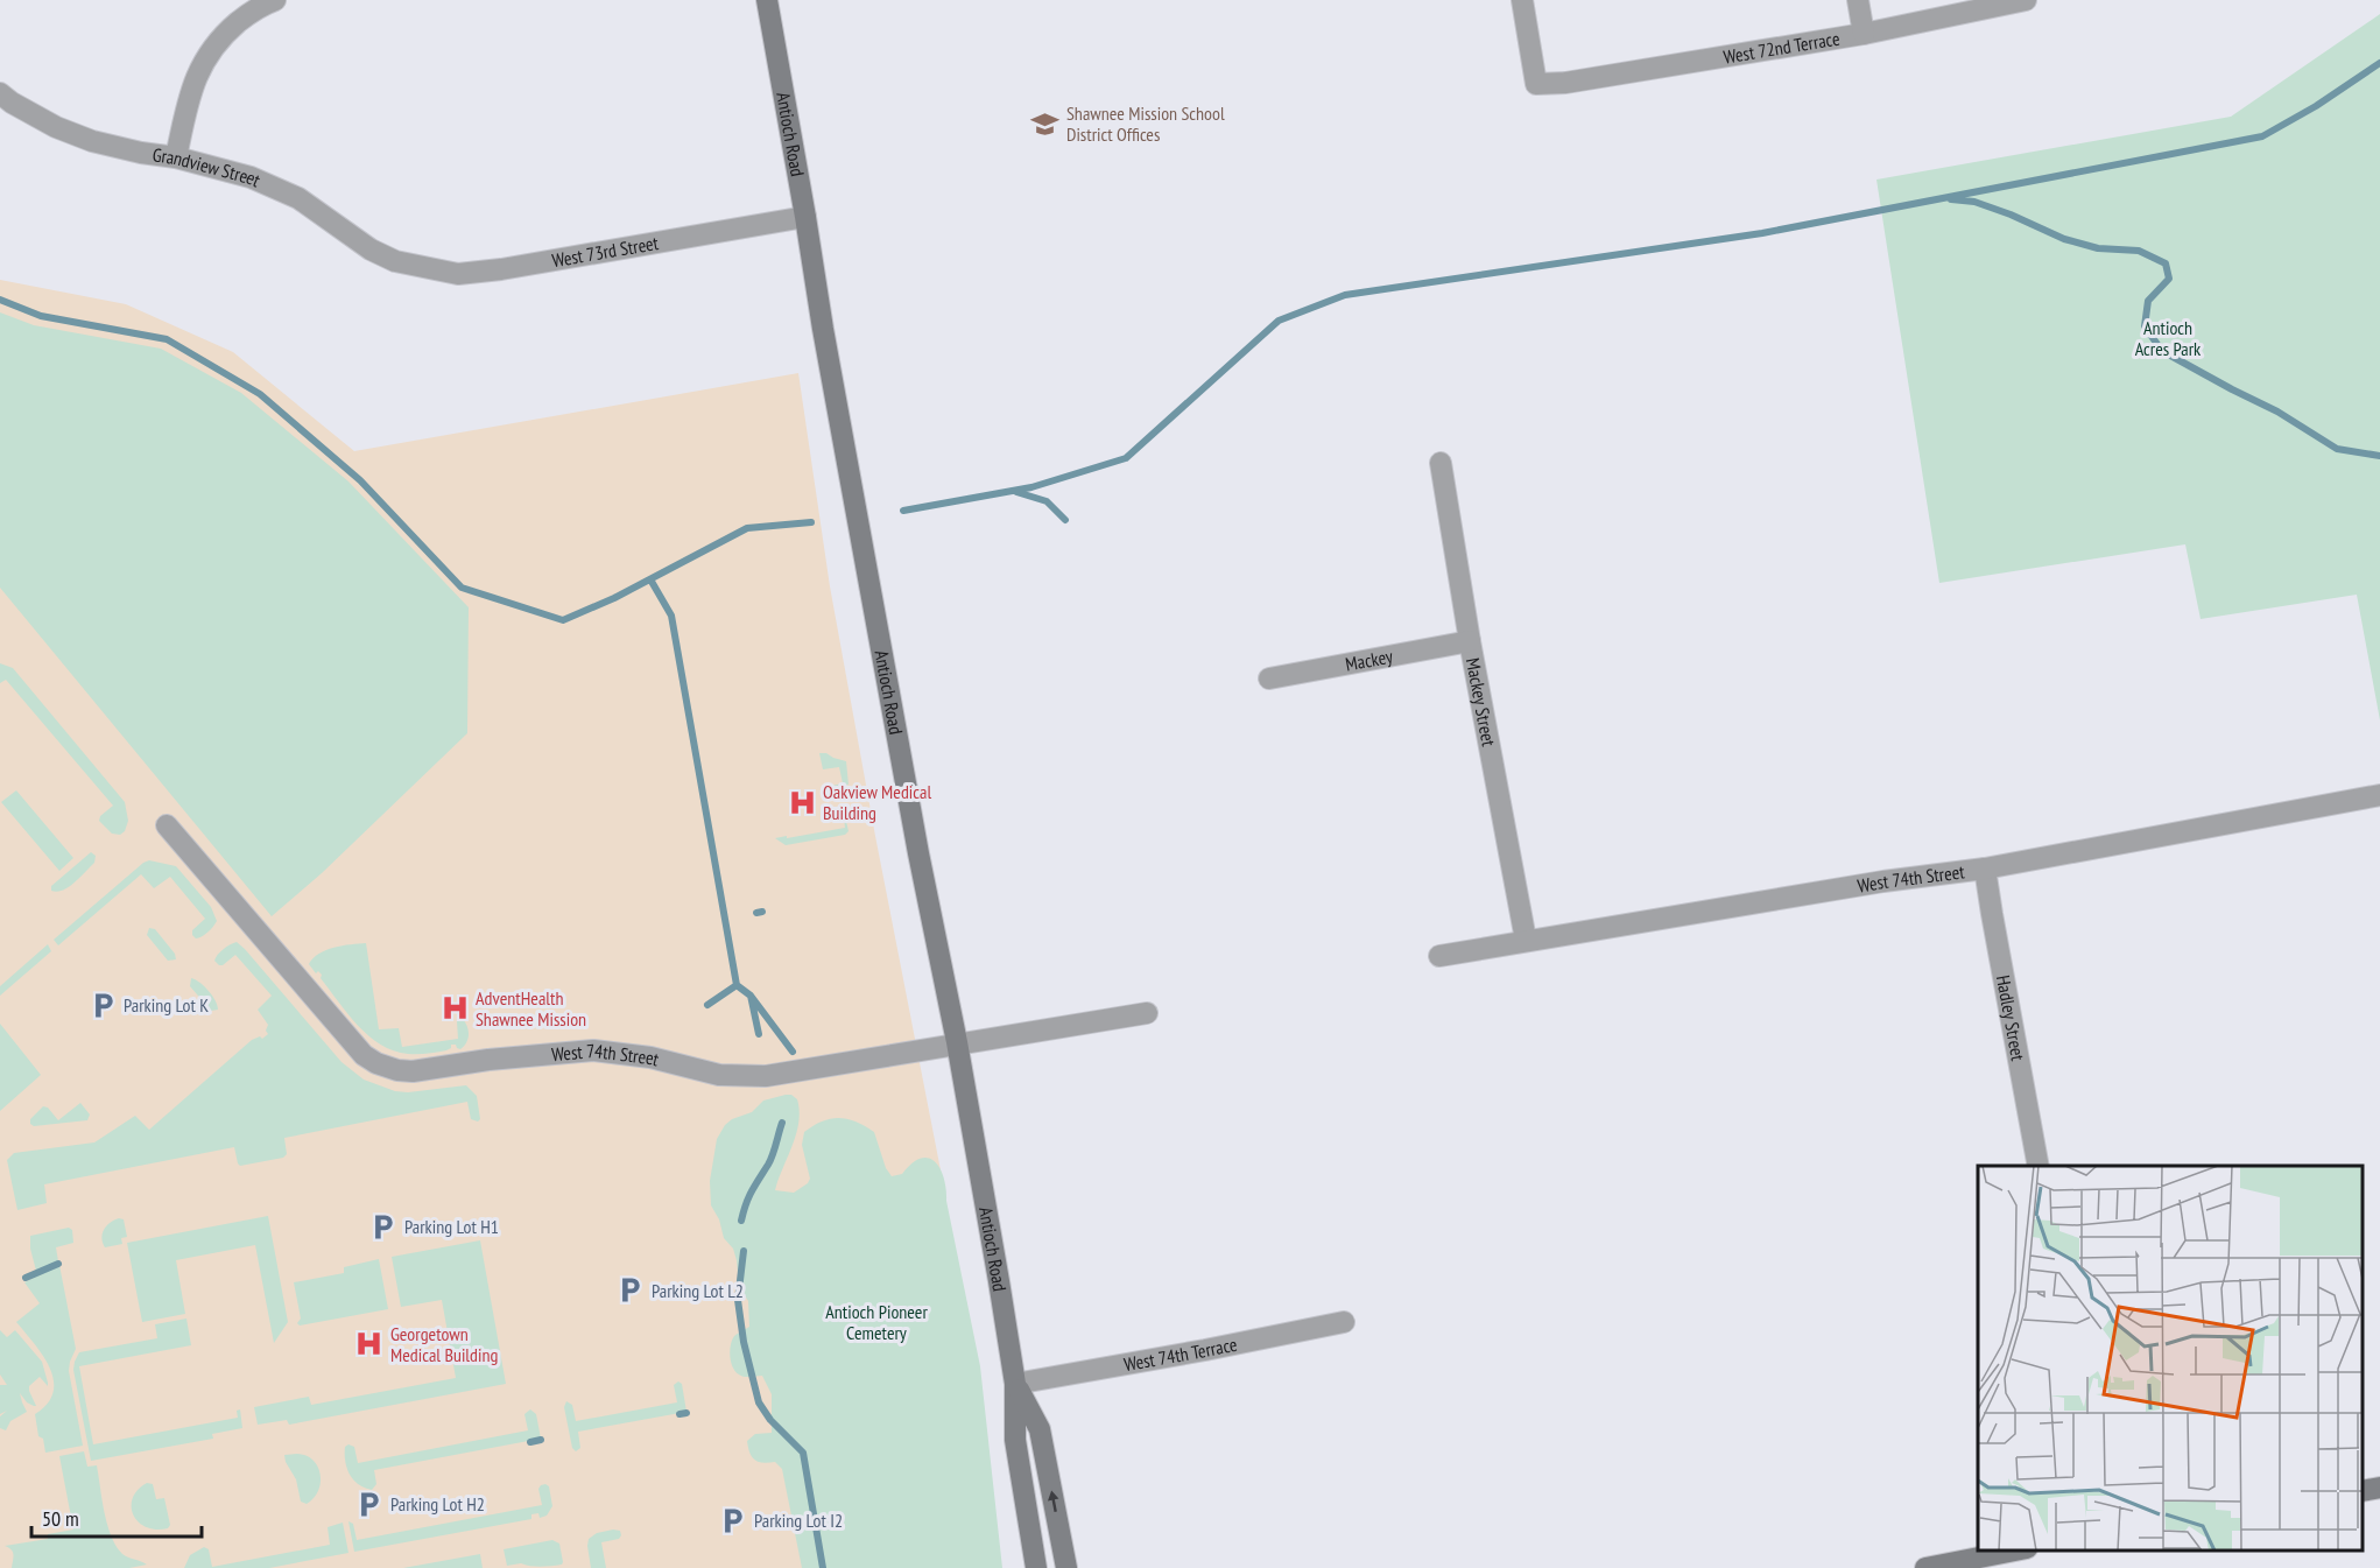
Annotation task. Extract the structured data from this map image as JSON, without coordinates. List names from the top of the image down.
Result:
{
  "streets": {
    "main road": ["Antioch Road"],
    "street": [
      "West 72nd Terrace",
      "Grandview Street",
      "West 73rd Street",
      "Mackey",
      "Mackey Street",
      "West 74th Street",
      "Hadley Street",
      "West 74th Terrace"
    ]
  },
  "crossings": [
    ["Antioch Road", "West 73rd Street"],
    ["Antioch Road", "West 74th Street"],
    ["Antioch Road", "West 74th Terrace"],
    ["Grandview Street", "West 73rd Street"],
    ["Mackey", "Mackey Street"],
    ["Mackey Street", "West 74th Street"],
    ["West 74th Street", "Hadley Street"]
  ],
  "parks": ["Antioch Acres Park", "Antioch Pioneer Cemetery"],
  "places": {
    "school or university": ["Shawnee Mission School District Offices"],
    "hospital": ["Oakview Medical Building", "AdventHealth Shawnee Mission", "Georgetown Medical Building"],
    "parking": [
      "Parking Lot K",
      "Parking Lot H1",
      "Parking Lot L2",
      "Parking Lot H2",
      "Parking Lot I2"
    ]
  },
  "scale_bar": "50 m"
}
